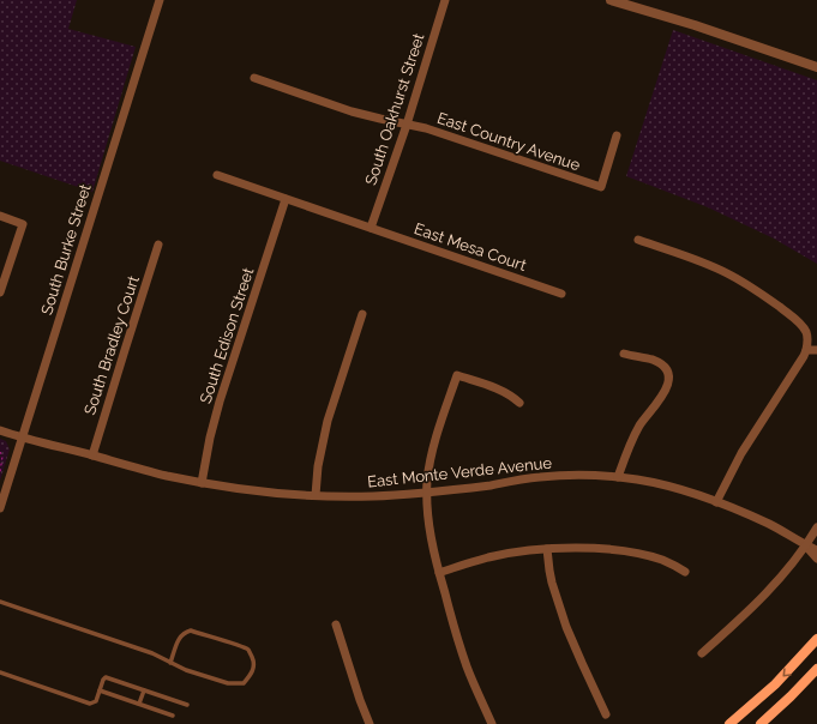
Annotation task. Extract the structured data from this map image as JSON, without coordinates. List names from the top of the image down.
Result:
{
  "streets": {
    "street": [
      "South Oakhurst Street",
      "East Country Avenue",
      "East Mesa Court",
      "South Burke Street",
      "South Edison Street",
      "South Bradley Court",
      "East Monte Verde Avenue"
    ]
  },
  "crossings": [
    ["South Oakhurst Street", "East Country Avenue"],
    ["South Oakhurst Street", "East Mesa Court"],
    ["East Mesa Court", "South Edison Street"],
    ["South Burke Street", "East Monte Verde Avenue"],
    ["South Edison Street", "East Monte Verde Avenue"],
    ["South Bradley Court", "East Monte Verde Avenue"]
  ]
}
